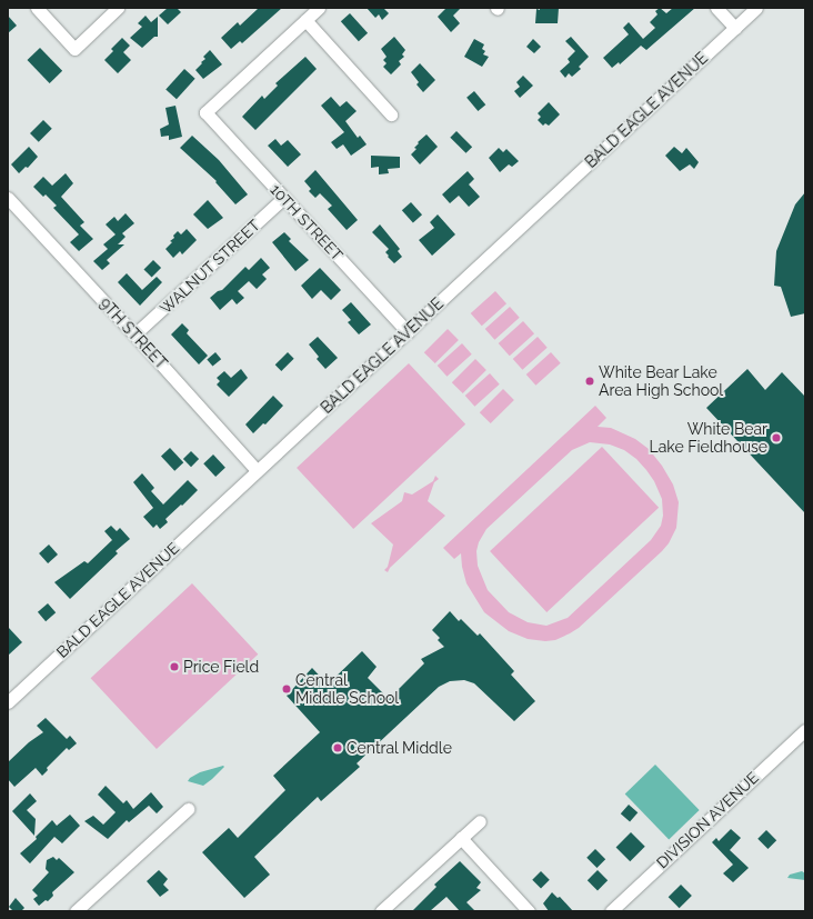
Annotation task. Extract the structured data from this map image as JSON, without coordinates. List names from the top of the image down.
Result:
{
  "streets": {
    "street": [
      "BALD EAGLE AVENUE",
      "10TH STREET",
      "WALNUT STREET",
      "9TH STREET",
      "DIVISION AVENUE"
    ]
  },
  "crossings": [
    ["BALD EAGLE AVENUE", "10TH STREET"],
    ["BALD EAGLE AVENUE", "9TH STREET"],
    ["10TH STREET", "WALNUT STREET"],
    ["WALNUT STREET", "9TH STREET"]
  ],
  "places": [
    "White Bear Lake Area High School",
    "White Bear Lake Fieldhouse",
    "Price Field",
    "Central Middle School",
    "Central Middle"
  ]
}
